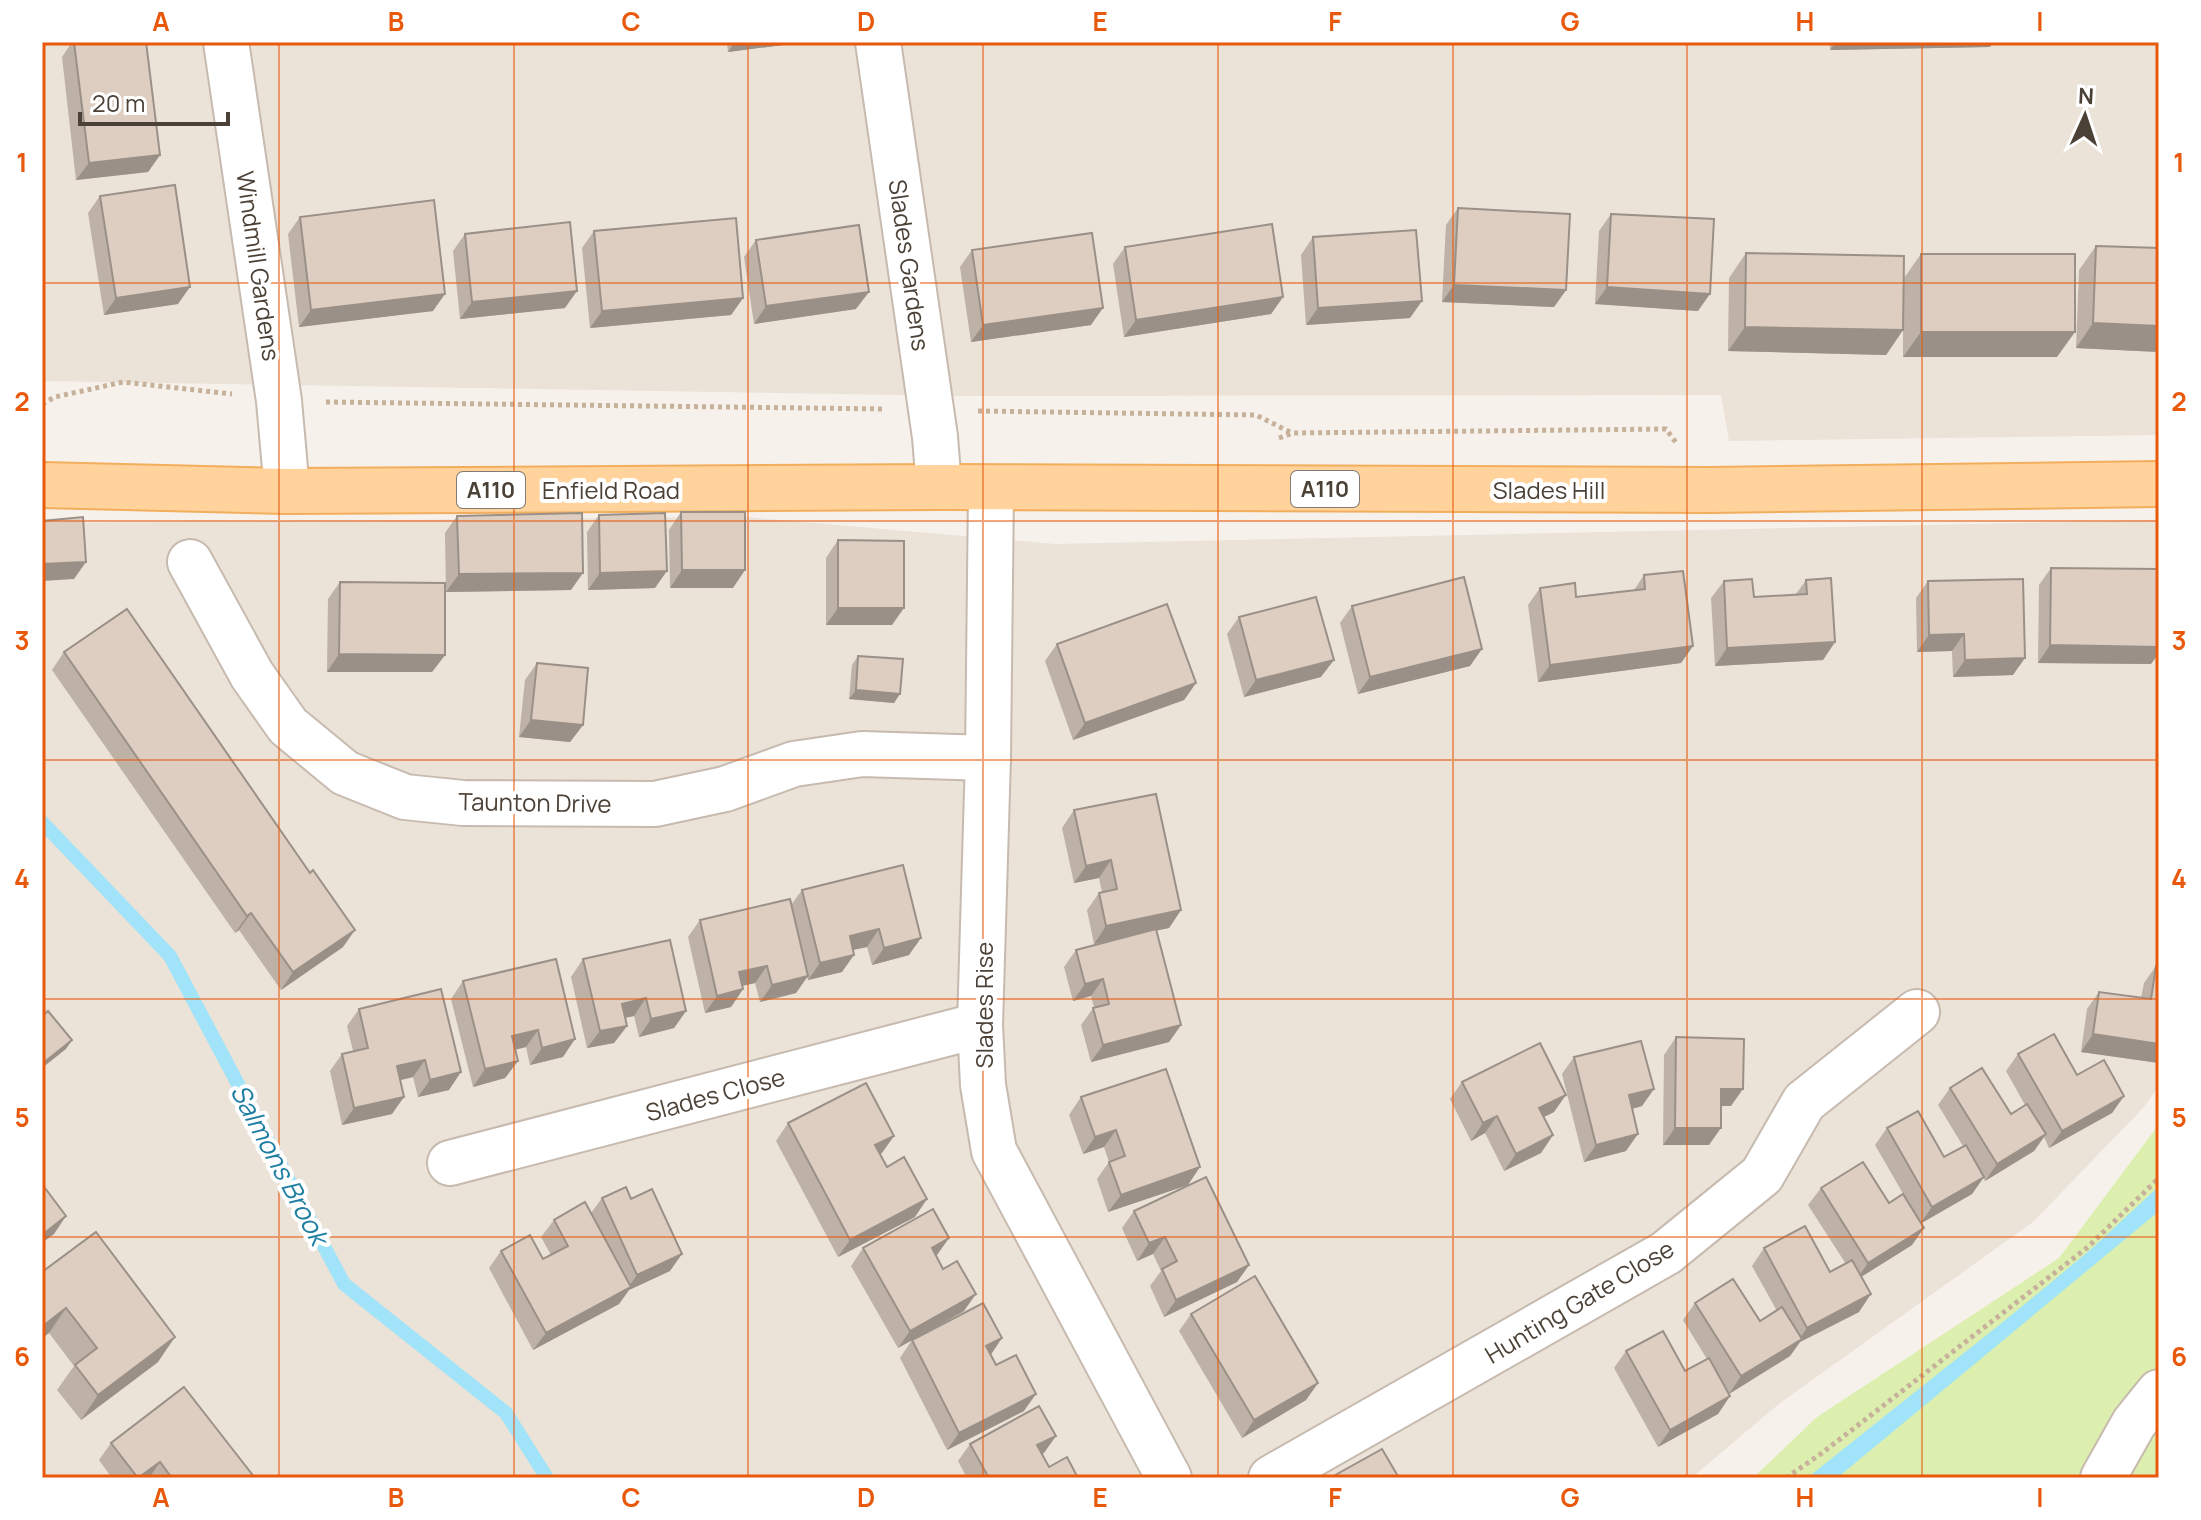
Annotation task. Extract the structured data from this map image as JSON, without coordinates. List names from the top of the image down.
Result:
{
  "streets": {
    "main road": ["Enfield Road", "A110", "Slades Hill"],
    "street": [
      "Slades Gardens",
      "Windmill Gardens",
      "Taunton Drive",
      "Slades Rise",
      "Slades Close",
      "Hunting Gate Close"
    ]
  },
  "crossings": [
    ["Slades Gardens", "Enfield Road"],
    ["Slades Gardens", "Slades Hill"],
    ["Windmill Gardens", "Enfield Road"],
    ["Enfield Road", "Slades Hill"],
    ["Slades Hill", "Slades Rise"],
    ["Taunton Drive", "Slades Rise"],
    ["Slades Rise", "Slades Close"]
  ],
  "water": ["Salmons Brook"],
  "scale_bar": "20 m",
  "north": "top",
  "grid": {
    "columns": [
      "A",
      "B",
      "C",
      "D",
      "E",
      "F",
      "G",
      "H",
      "I"
    ],
    "rows": [
      "1",
      "2",
      "3",
      "4",
      "5",
      "6"
    ]
  }
}
